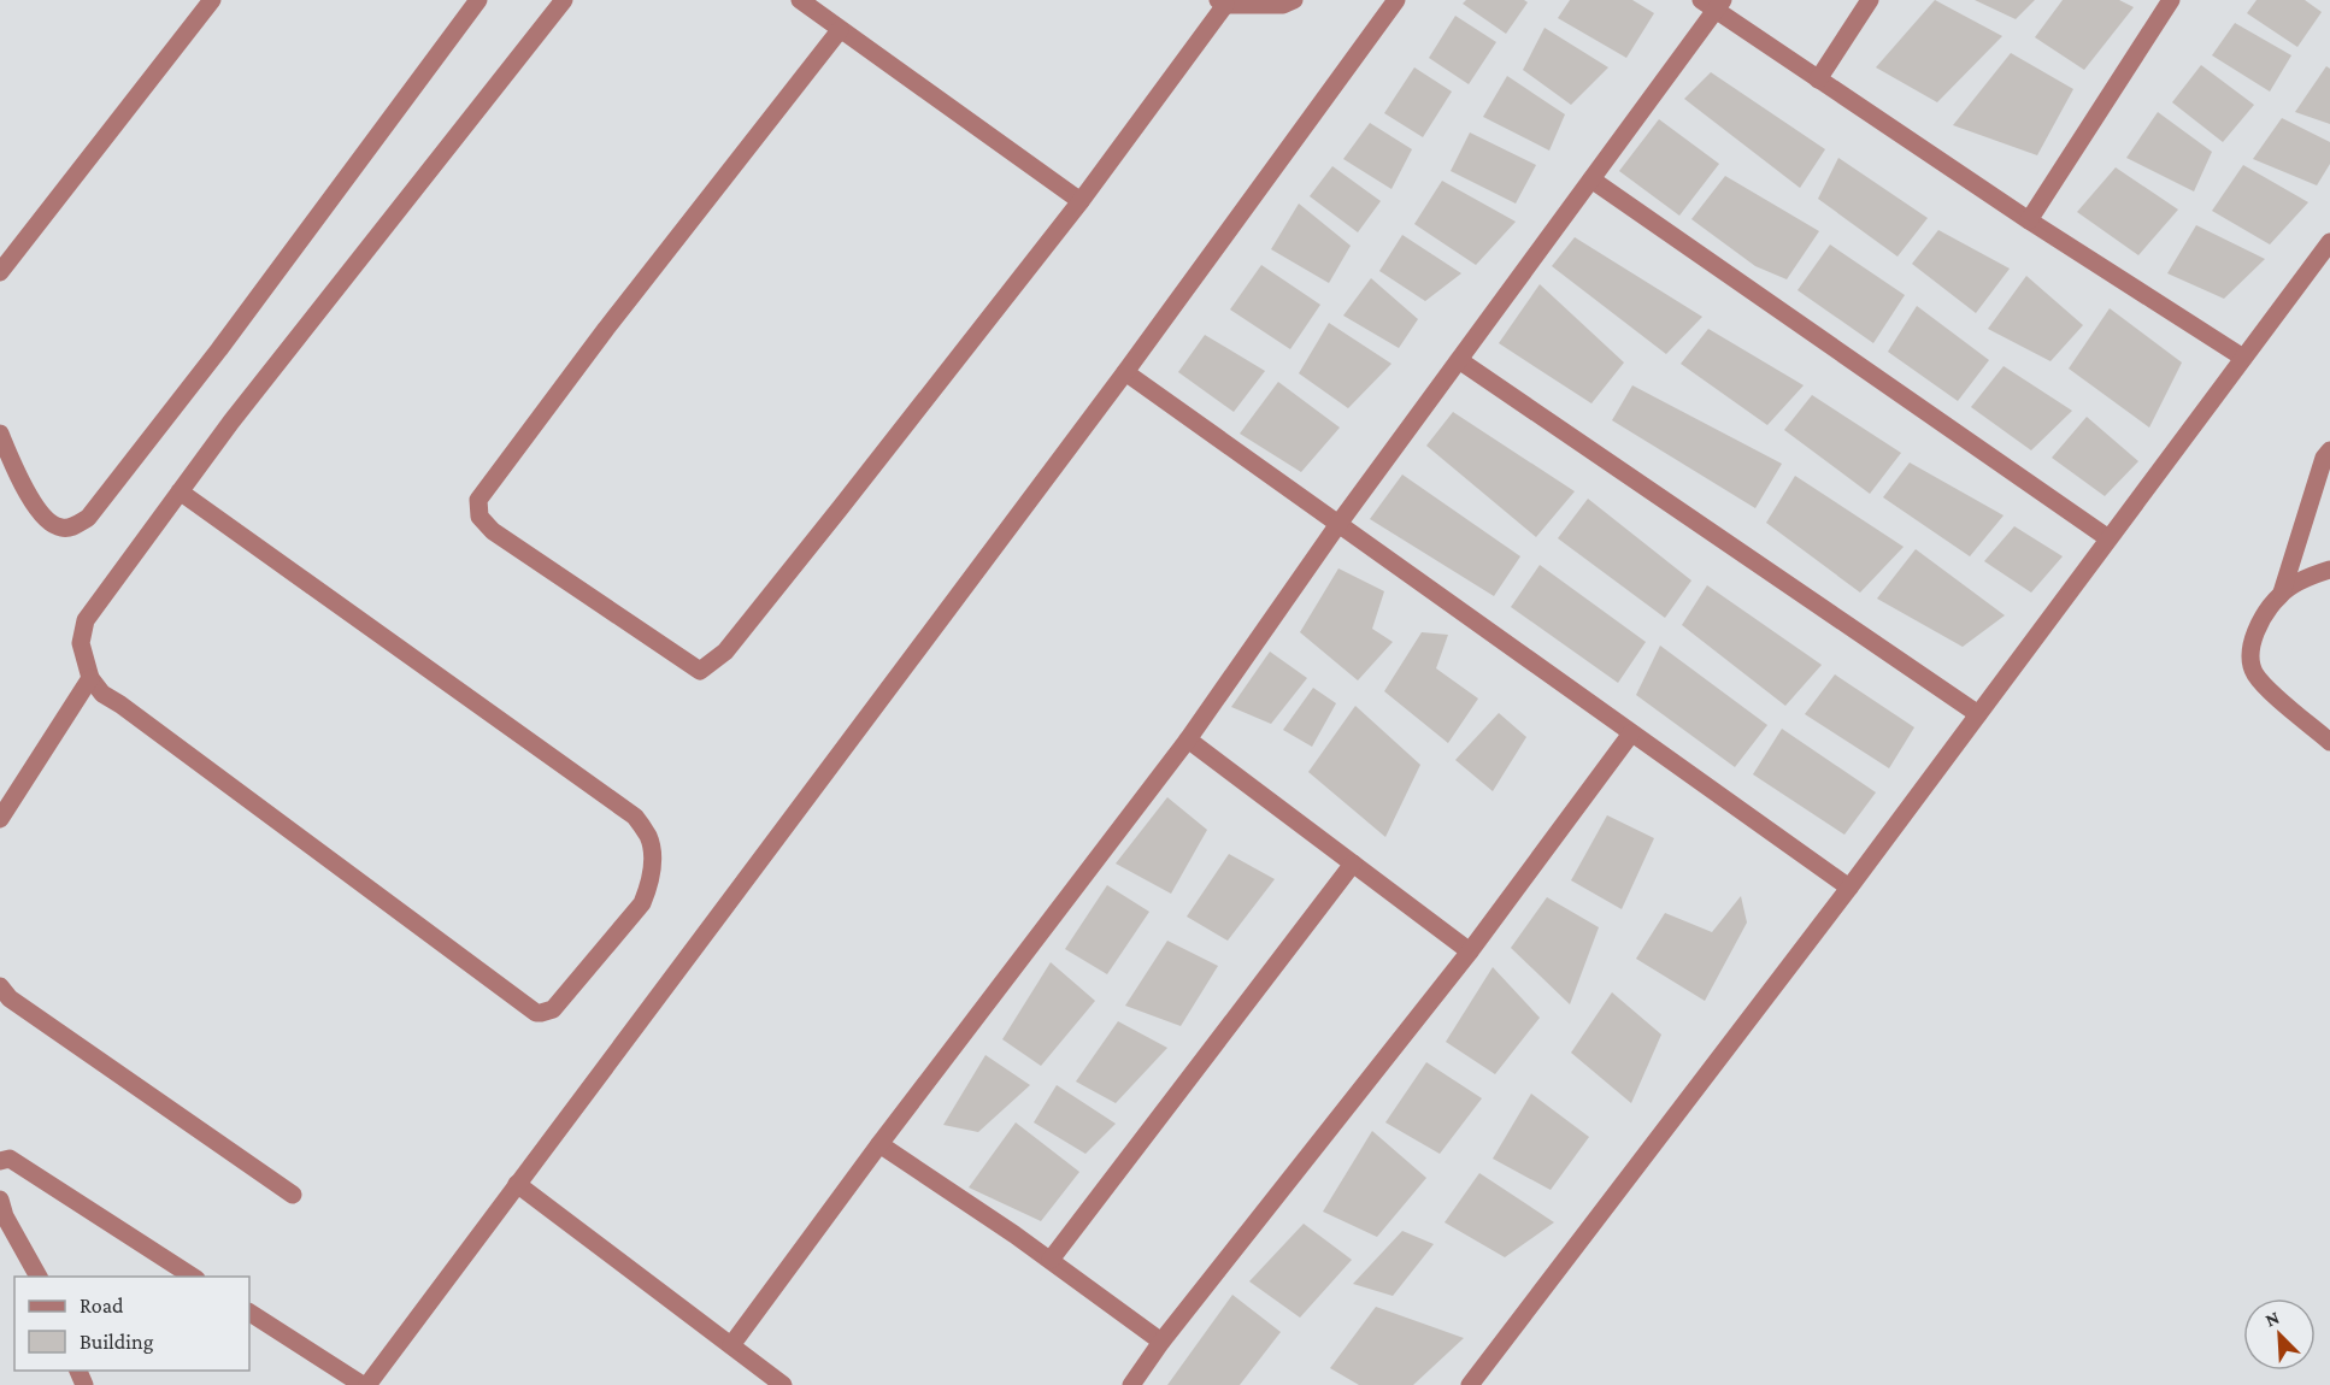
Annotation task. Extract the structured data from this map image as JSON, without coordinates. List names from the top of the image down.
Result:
{
  "legend": ["Road", "Building"],
  "north": "top left"
}
